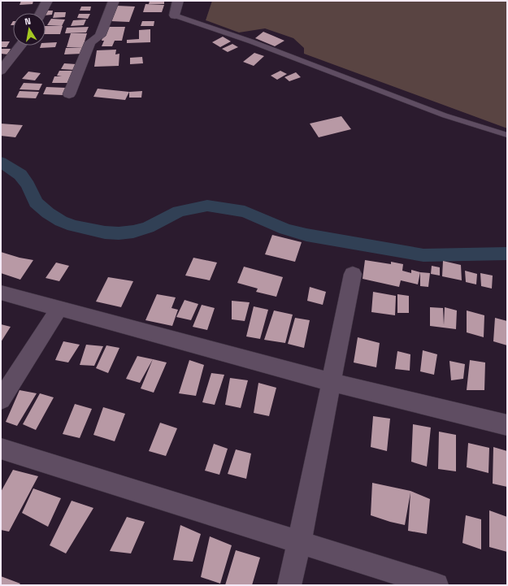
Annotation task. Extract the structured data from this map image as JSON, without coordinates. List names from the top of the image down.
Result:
{
  "north": "top"
}
